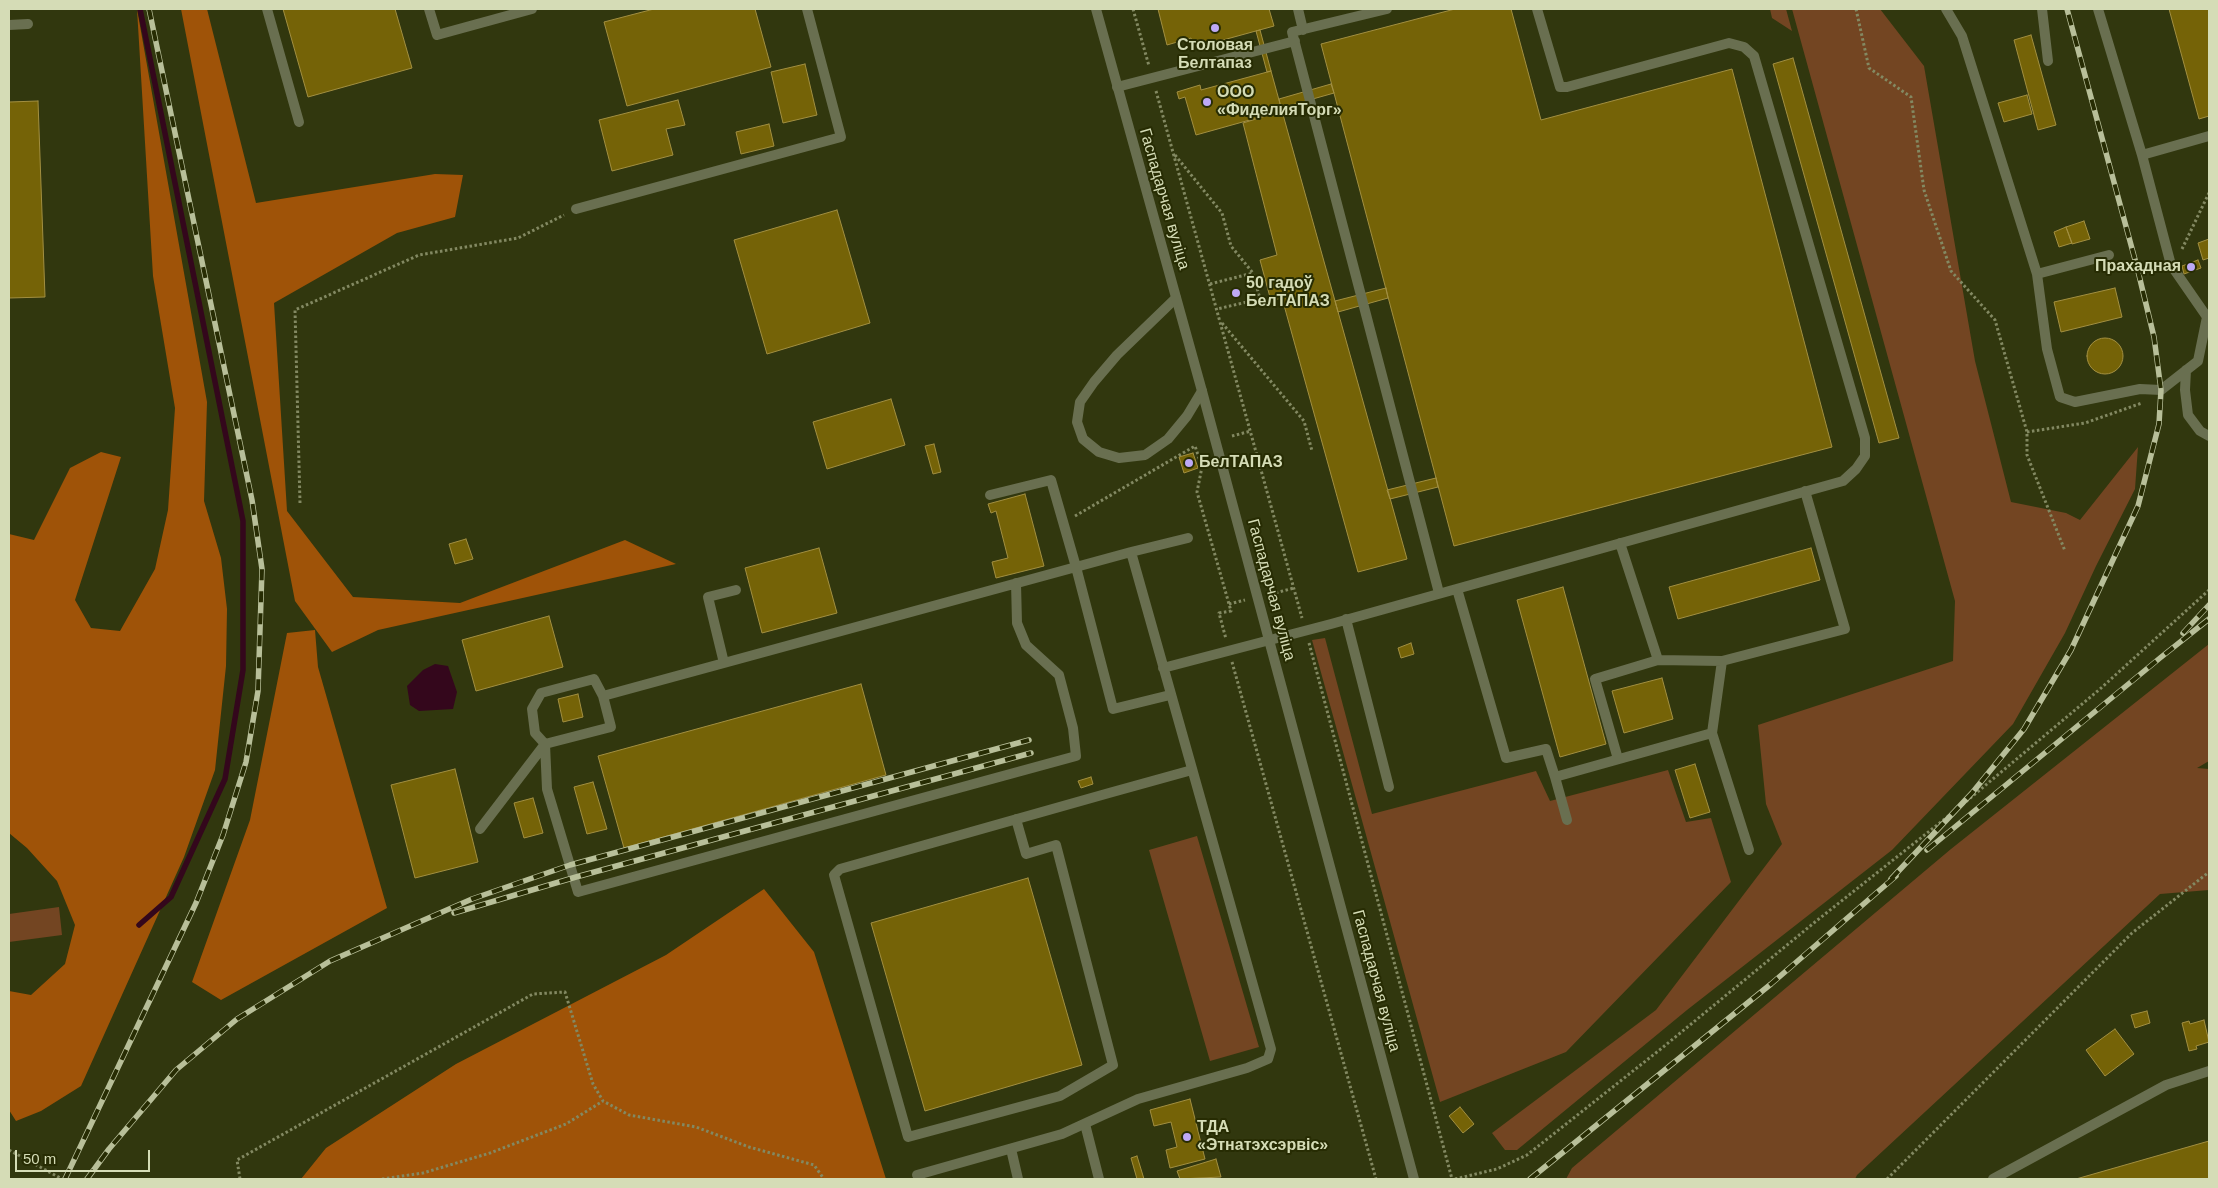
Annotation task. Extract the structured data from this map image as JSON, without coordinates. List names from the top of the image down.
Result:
{
  "streets": {
    "street": ["Гаспадарчая вуліца"]
  },
  "places": [
    "Столовая Белтапаз",
    "ООО «ФиделияТорг»",
    "Прахадная",
    "50 гадоў БелТАПАЗ",
    "БелТАПАЗ",
    "ТДА «Этнатэхсэрвіс»"
  ],
  "scale_bar": "50 m"
}
